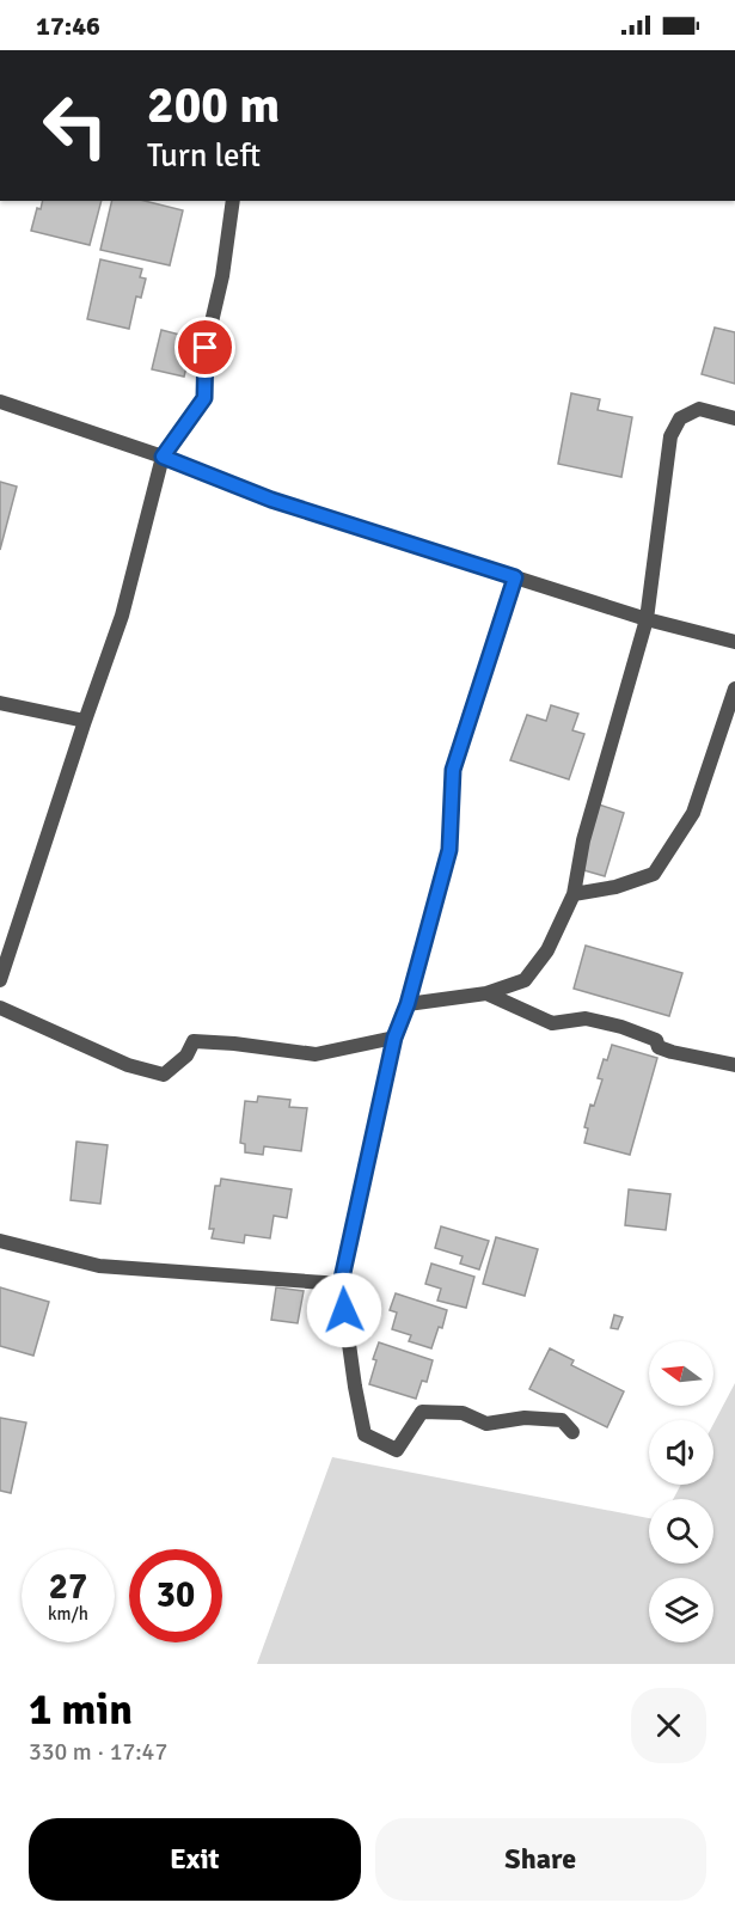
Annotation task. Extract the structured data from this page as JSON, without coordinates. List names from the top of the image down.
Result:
{
  "north": "left",
  "page": {
    "status": "17:46",
    "turn": ["200 m", "Turn left"],
    "speed": "27 km/h",
    "limit": "30",
    "heading": ["1 min", "330 m · 17:47"],
    "buttons": ["Exit", "Share"]
  }
}
